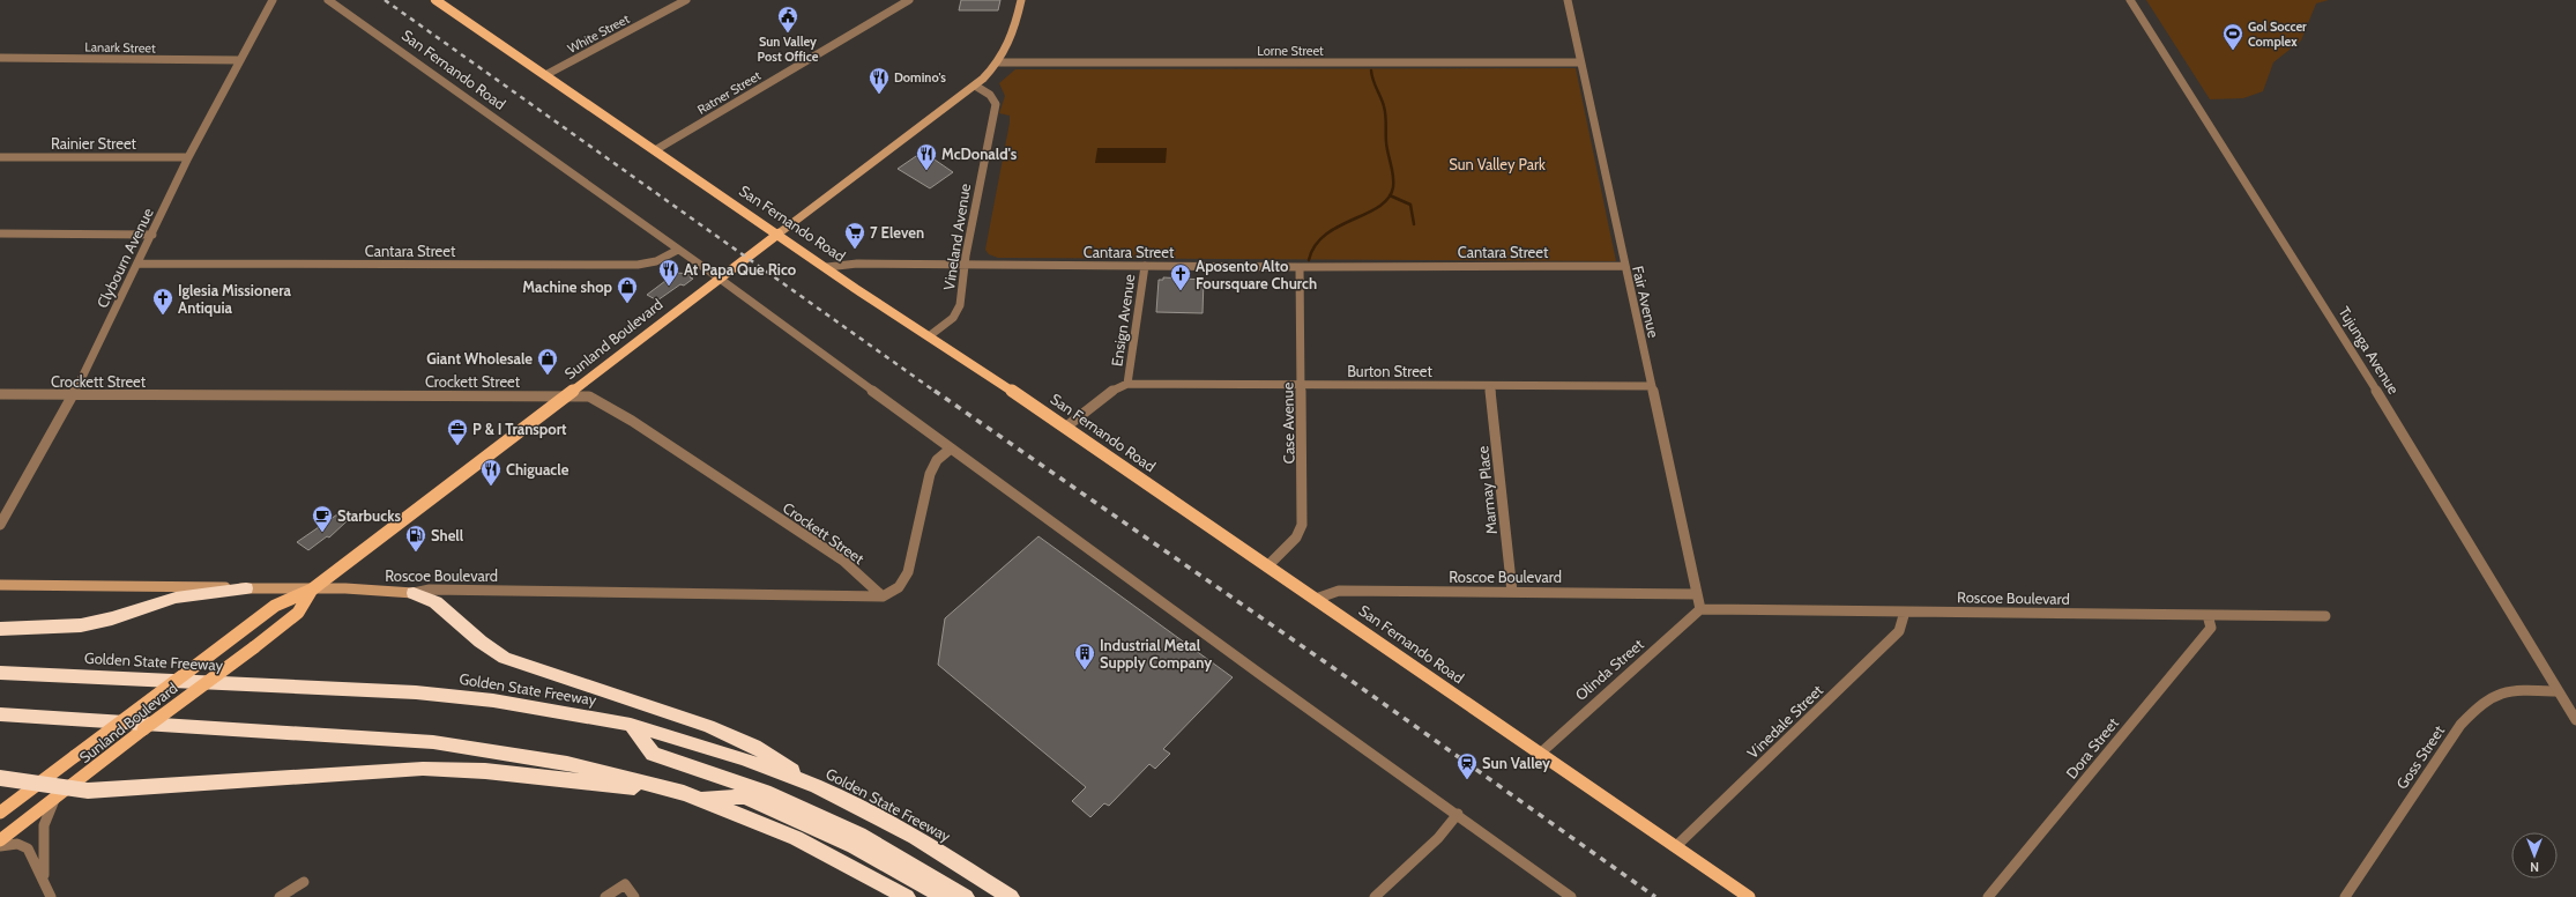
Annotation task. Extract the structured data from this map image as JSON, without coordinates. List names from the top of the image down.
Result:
{
  "streets": {
    "highway": ["Golden State Freeway"],
    "main road": ["San Fernando Road", "Sunland Boulevard", "Roscoe Boulevard"],
    "street": [
      "White Street",
      "Lanark Street",
      "Lorne Street",
      "Ratner Street",
      "Rainier Street",
      "Vineland Avenue",
      "Cantara Street",
      "Clybourn Avenue",
      "Fair Avenue",
      "Ensign Avenue",
      "Tujunga Avenue",
      "Burton Street",
      "Crockett Street",
      "Case Avenue",
      "Marmay Place",
      "Olinda Street",
      "Vinedale Street",
      "Dora Street",
      "Goss Street"
    ]
  },
  "crossings": [
    ["White Street", "San Fernando Road"],
    ["Lanark Street", "Clybourn Avenue"],
    ["Lorne Street", "Fair Avenue"],
    ["Lorne Street", "Sunland Boulevard"],
    ["San Fernando Road", "Ratner Street"],
    ["San Fernando Road", "Vineland Avenue"],
    ["San Fernando Road", "Cantara Street"],
    ["San Fernando Road", "Ensign Avenue"],
    ["San Fernando Road", "Sunland Boulevard"],
    ["San Fernando Road", "Case Avenue"],
    ["San Fernando Road", "Roscoe Boulevard"],
    ["San Fernando Road", "Olinda Street"],
    ["San Fernando Road", "Vinedale Street"],
    ["Rainier Street", "Clybourn Avenue"],
    ["Vineland Avenue", "Cantara Street"],
    ["Vineland Avenue", "Sunland Boulevard"],
    ["Cantara Street", "Clybourn Avenue"],
    ["Cantara Street", "Fair Avenue"],
    ["Cantara Street", "Ensign Avenue"],
    ["Cantara Street", "Case Avenue"],
    ["Clybourn Avenue", "Crockett Street"],
    ["Fair Avenue", "Burton Street"],
    ["Fair Avenue", "Roscoe Boulevard"],
    ["Fair Avenue", "Olinda Street"],
    ["Ensign Avenue", "Burton Street"],
    ["Sunland Boulevard", "Crockett Street"],
    ["Sunland Boulevard", "Roscoe Boulevard"],
    ["Tujunga Avenue", "Goss Street"],
    ["Burton Street", "Case Avenue"],
    ["Burton Street", "Marmay Place"],
    ["Crockett Street", "Roscoe Boulevard"],
    ["Marmay Place", "Roscoe Boulevard"],
    ["Roscoe Boulevard", "Olinda Street"],
    ["Roscoe Boulevard", "Vinedale Street"],
    ["Roscoe Boulevard", "Dora Street"]
  ],
  "parks": ["Sun Valley Park"],
  "places": {
    "public building": ["Sun Valley Post Office"],
    "sports": ["Gol Soccer Complex"],
    "restaurant": [
      "Domino's",
      "McDonald's",
      "At Papa Que Rico",
      "Chiguacle"
    ],
    "supermarket": ["7 Eleven"],
    "church": ["Aposento Alto Foursquare Church", "Iglesia Missionera Antiquia"],
    "shop": ["Machine shop", "Giant Wholesale"],
    "office": ["P & I Transport"],
    "cafe": ["Starbucks"],
    "fuel station": ["Shell"],
    "building": ["Industrial Metal Supply Company"],
    "station": ["Sun Valley"]
  },
  "north": "bottom"
}
